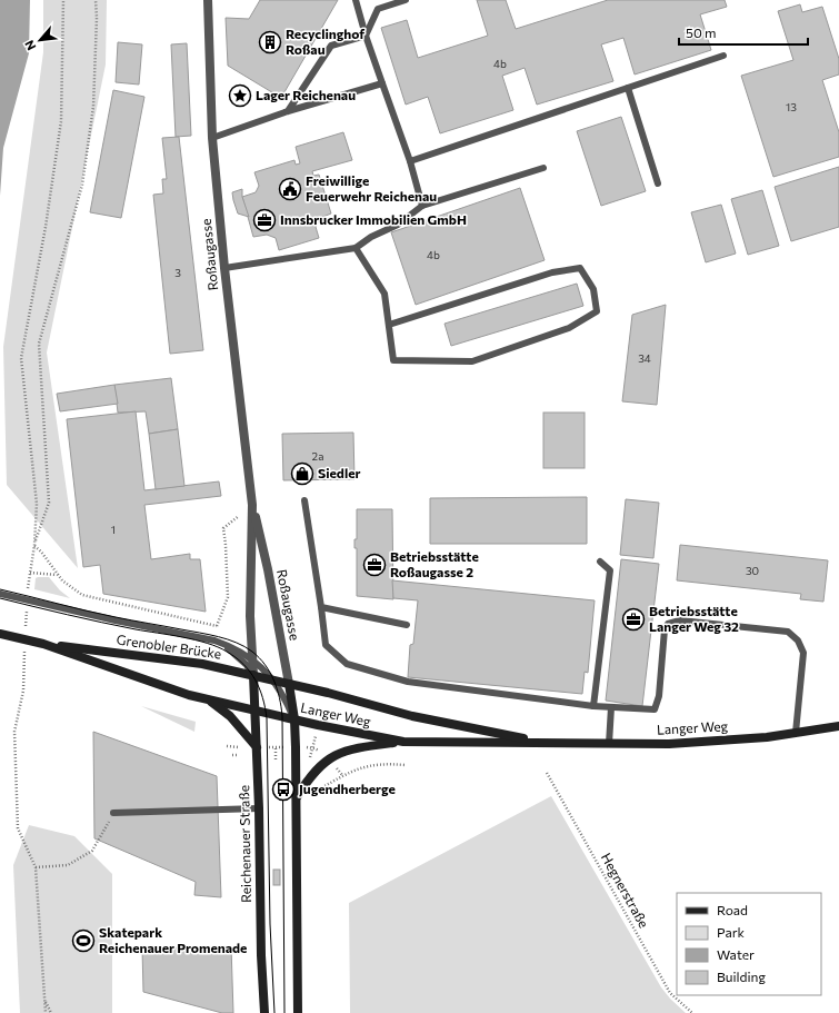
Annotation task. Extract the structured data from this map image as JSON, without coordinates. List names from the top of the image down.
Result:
{
  "streets": {
    "main road": ["Grenobler Brücke", "Langer Weg", "Reichenauer Straße"],
    "street": ["Roßaugasse"],
    "path": ["Hegnerstraße"]
  },
  "crossings": [
    ["Roßaugasse", "Grenobler Brücke"],
    ["Roßaugasse", "Langer Weg"],
    ["Roßaugasse", "Reichenauer Straße"],
    ["Grenobler Brücke", "Langer Weg"],
    ["Grenobler Brücke", "Reichenauer Straße"],
    ["Langer Weg", "Reichenauer Straße"]
  ],
  "places": {
    "building": ["Recyclinghof Roßau"],
    "place": ["Lager Reichenau"],
    "public building": ["Freiwillige Feuerwehr Reichenau"],
    "office": ["Innsbrucker Immobilien GmbH", "Betriebsstätte Roßaugasse 2", "Betriebsstätte Langer Weg 32"],
    "shop": ["Siedler"],
    "bus stop": ["Jugendherberge"],
    "sports": ["Skatepark Reichenauer Promenade"]
  },
  "house_numbers": [
    "4b",
    "13",
    "4b",
    "3",
    "34",
    "2a",
    "1",
    "30"
  ],
  "legend": [
    "Road",
    "Park",
    "Water",
    "Building"
  ],
  "scale_bar": "50 m",
  "north": "bottom left"
}
